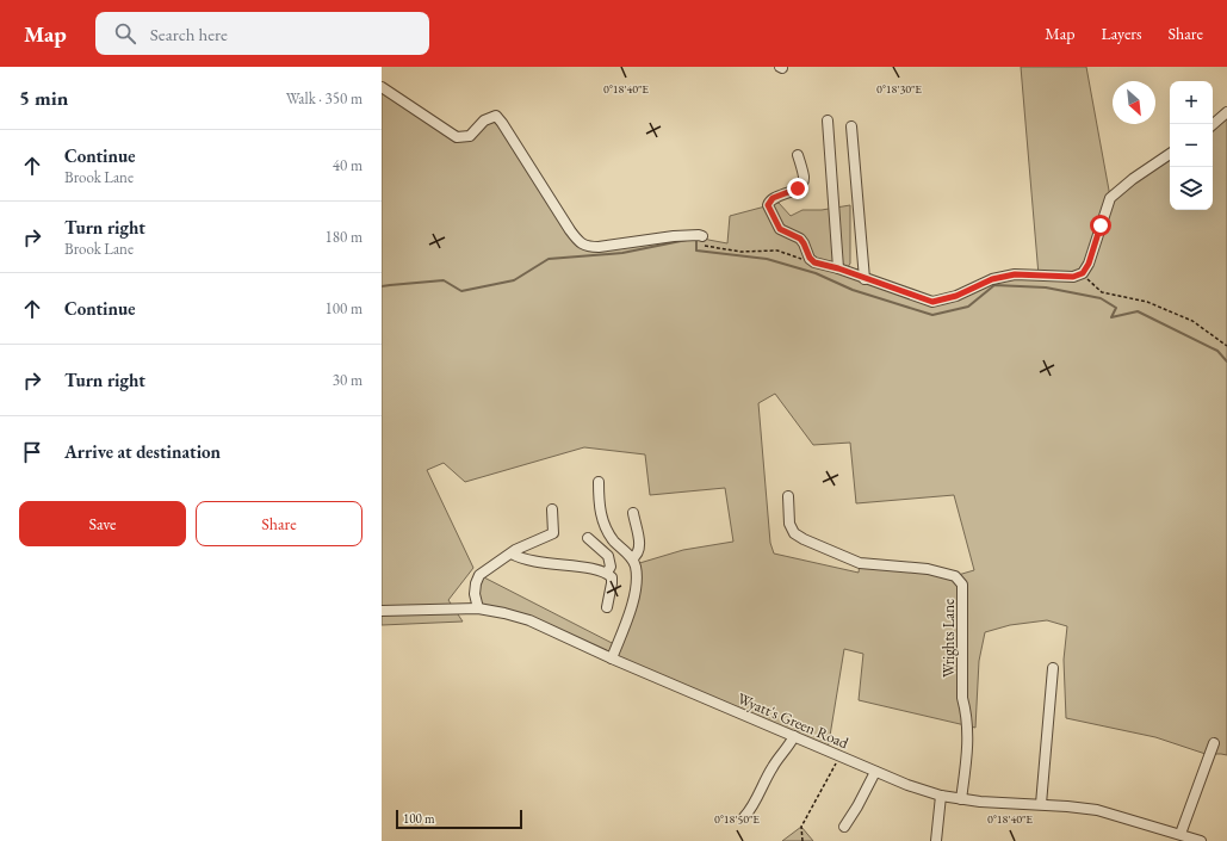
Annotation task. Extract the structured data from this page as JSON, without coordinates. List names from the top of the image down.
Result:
{
  "streets": {
    "street": ["Wrights Lane", "Wyatt's Green Road"]
  },
  "crossings": [
    ["Wrights Lane", "Wyatt's Green Road"]
  ],
  "scale_bar": "100 m",
  "north": "bottom right",
  "page": {
    "header": "Map",
    "search": "Search here",
    "nav": ["Map", "Layers", "Share"],
    "heading": ["5 min", "Walk · 350 m"],
    "map_buttons": ["+", "−"],
    "list": [
      ["Continue", "Brook Lane", "40 m"],
      ["Turn right", "Brook Lane", "180 m"],
      ["Continue", "100 m"],
      ["Turn right", "30 m"],
      "Arrive at destination"
    ],
    "buttons": ["Save", "Share"],
    "scale": "100 m"
  },
  "coordinates": ["0°18'40\"E", "0°18'30\"E", "0°18'50\"E"]
}
